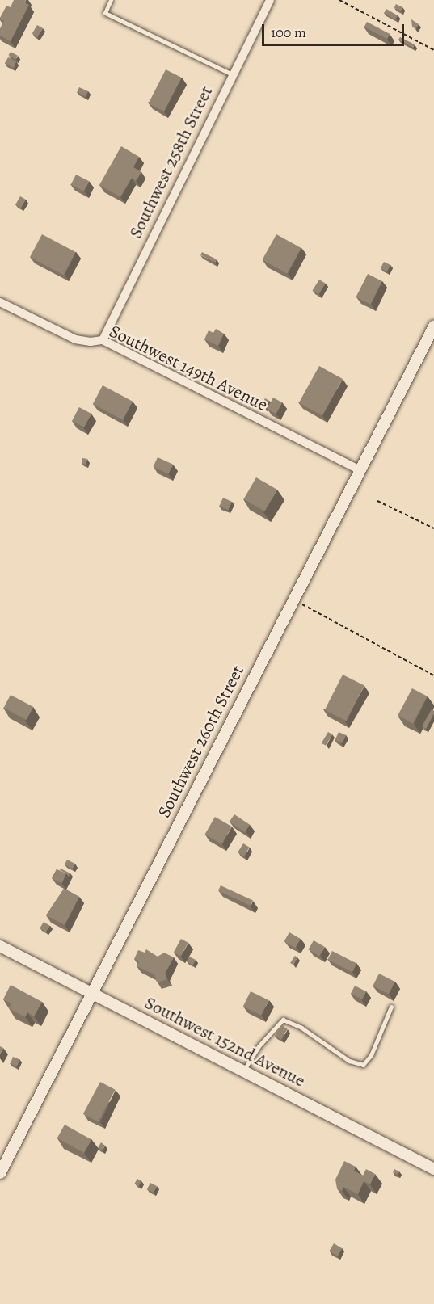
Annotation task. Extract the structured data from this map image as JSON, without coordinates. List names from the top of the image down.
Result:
{
  "streets": {
    "street": [
      "Southwest 258th Street",
      "Southwest 149th Avenue",
      "Southwest 260th Street",
      "Southwest 152nd Avenue"
    ]
  },
  "crossings": [
    ["Southwest 258th Street", "Southwest 149th Avenue"],
    ["Southwest 149th Avenue", "Southwest 260th Street"],
    ["Southwest 260th Street", "Southwest 152nd Avenue"]
  ],
  "scale_bar": "100 m"
}
